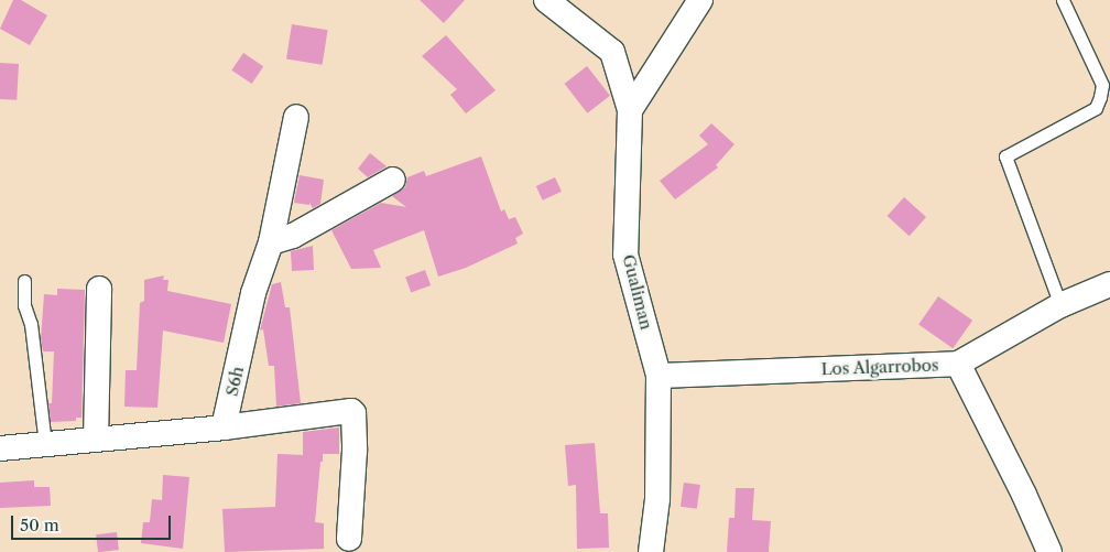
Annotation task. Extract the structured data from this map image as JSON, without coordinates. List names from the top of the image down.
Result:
{
  "streets": {
    "street": ["Gualiman", "Los Algarrobos", "S6h"]
  },
  "crossings": [
    ["Gualiman", "Los Algarrobos"]
  ],
  "scale_bar": "50 m"
}
